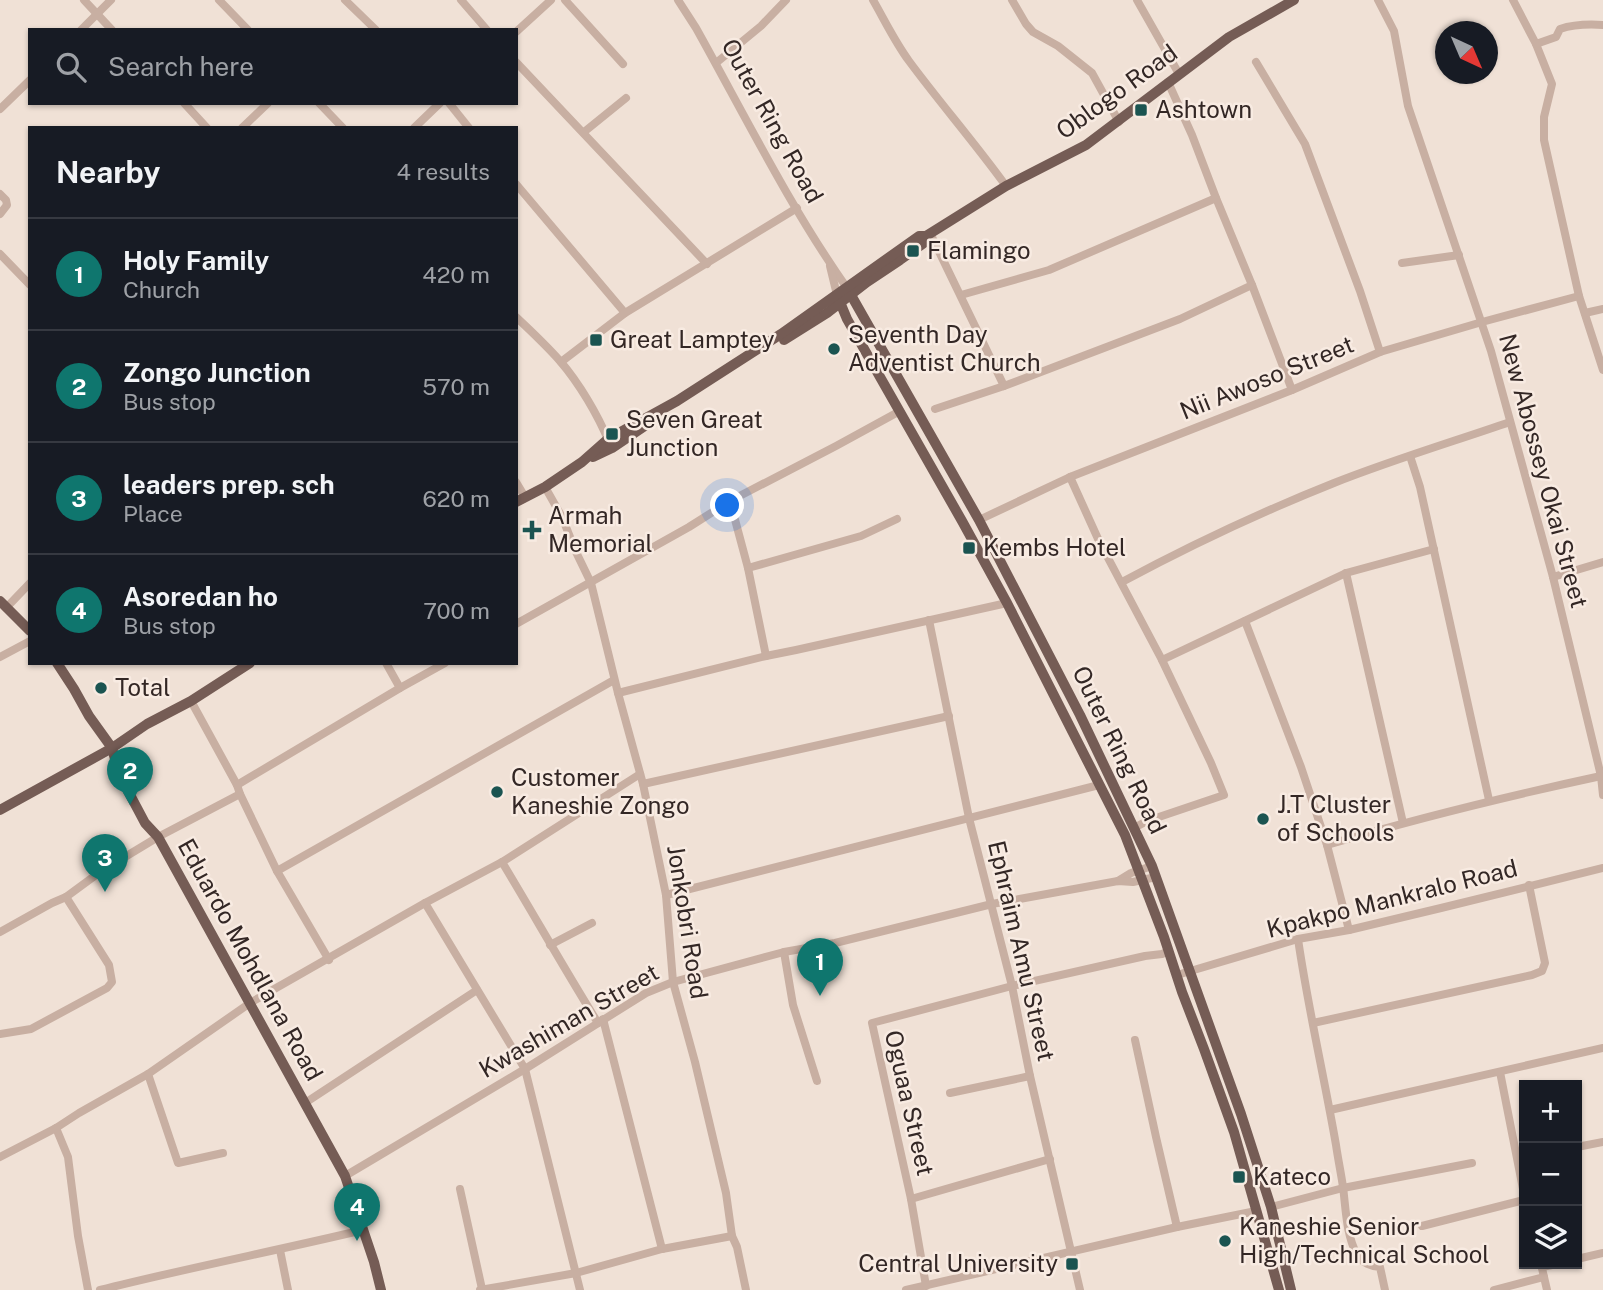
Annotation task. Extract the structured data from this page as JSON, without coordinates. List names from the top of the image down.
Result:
{
  "streets": {
    "main road": ["Oblogo Road", "Outer Ring Road", "Eduardo Mohdlana Road"],
    "street": [
      "Nii Awoso Street",
      "New Abossey Okai Street",
      "Kpakpo Mankralo Road",
      "Jonkobri Road",
      "Ephraim Amu Street",
      "Kwashiman Street",
      "Oguaa Street"
    ]
  },
  "crossings": [
    ["Oblogo Road", "Outer Ring Road"],
    ["Oblogo Road", "Jonkobri Road"],
    ["Outer Ring Road", "Nii Awoso Street"],
    ["Outer Ring Road", "Kpakpo Mankralo Road"],
    ["Outer Ring Road", "Kwashiman Street"],
    ["Outer Ring Road", "Oguaa Street"],
    ["Nii Awoso Street", "New Abossey Okai Street"],
    ["Jonkobri Road", "Kwashiman Street"],
    ["Ephraim Amu Street", "Kwashiman Street"],
    ["Ephraim Amu Street", "Oguaa Street"],
    ["Eduardo Mohdlana Road", "Kwashiman Street"]
  ],
  "places": {
    "transit": [
      "Ashtown",
      "Flamingo",
      "Great Lamptey",
      "Seven Great Junction",
      "Kembs Hotel",
      "Kateco",
      "Central University"
    ],
    "other": [
      "Seventh Day Adventist Church",
      "Total",
      "Customer Kaneshie Zongo",
      "J.T Cluster of Schools",
      "Kaneshie Senior High/Technical School"
    ],
    "health": ["Armah Memorial"]
  },
  "north": "bottom right",
  "page": {
    "search": "Search here",
    "heading": ["Nearby", "4 results"],
    "list": [
      {
        "mark": "1",
        "name": "Holy Family",
        "note": "Church",
        "value": "420 m"
      },
      {
        "mark": "2",
        "name": "Zongo Junction",
        "note": "Bus stop",
        "value": "570 m"
      },
      {
        "mark": "3",
        "name": "leaders prep. sch",
        "note": "Place",
        "value": "620 m"
      },
      {
        "mark": "4",
        "name": "Asoredan ho",
        "note": "Bus stop",
        "value": "700 m"
      }
    ],
    "pins": [
      "2",
      "3",
      "1",
      "4"
    ],
    "map_buttons": ["+", "−"]
  }
}
